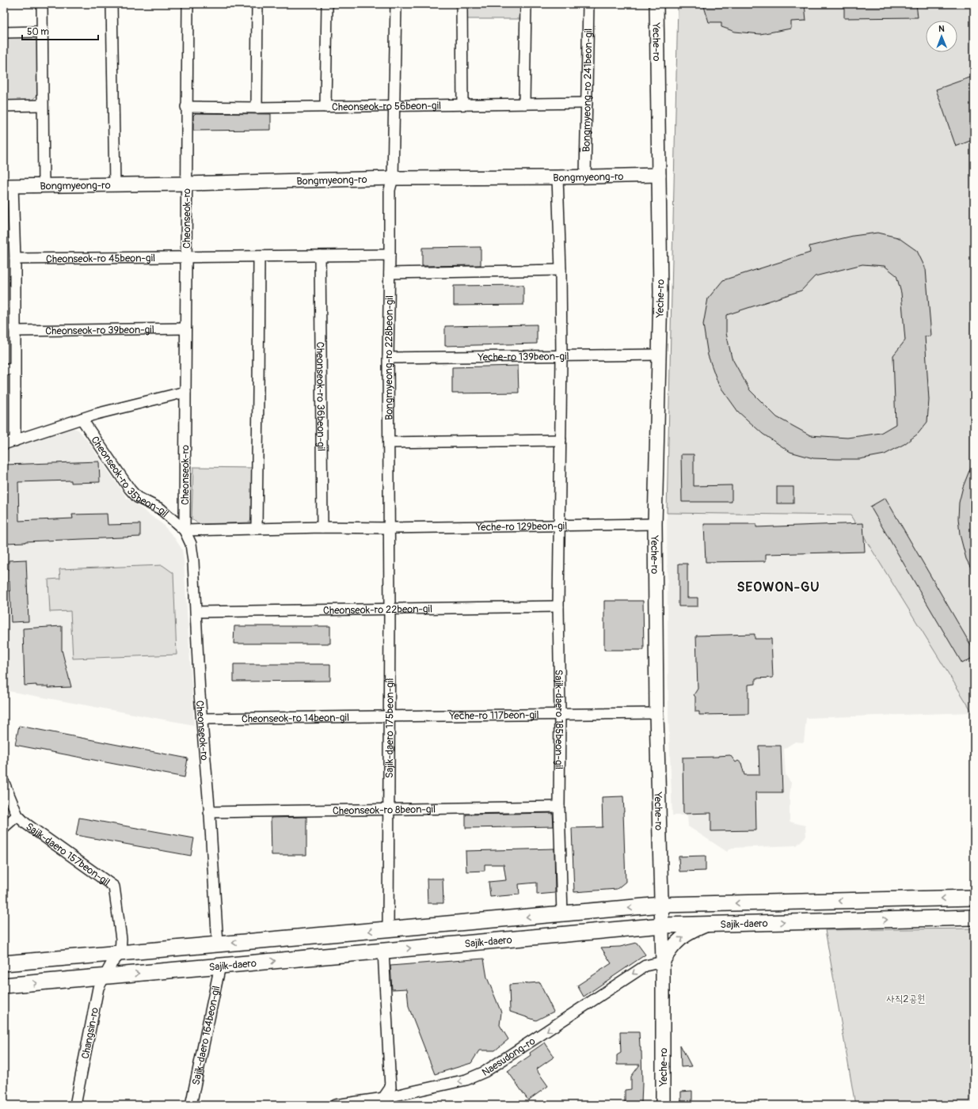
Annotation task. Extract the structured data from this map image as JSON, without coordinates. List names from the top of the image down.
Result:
{
  "streets": {
    "main road": ["Sajik-daero"],
    "street": [
      "Yeche-ro",
      "Bongmyeong-ro 241beon-gil",
      "Cheonseok-ro 56beon-gil",
      "Bongmyeong-ro",
      "Cheonseok-ro",
      "Cheonseok-ro 45beon-gil",
      "Cheonseok-ro 39beon-gil",
      "Yeche-ro 139beon-gil",
      "Bongmyeong-ro 228beon-gil",
      "Cheonseok-ro 36beon-gil",
      "Cheonseok-ro 35beon-gil",
      "Yeche-ro 129beon-gil",
      "Cheonseok-ro 22beon-gil",
      "Yeche-ro 117beon-gil",
      "Cheonseok-ro 14beon-gil",
      "Sajik-daero 185beon-gil",
      "Sajik-daero 175beon-gil",
      "Cheonseok-ro 8beon-gil",
      "Sajik-daero 157beon-gil",
      "Changsin-ro",
      "Sajik-daero 164beon-gil",
      "Naesudong-ro"
    ]
  },
  "crossings": [
    ["Yeche-ro", "Bongmyeong-ro"],
    ["Yeche-ro", "Yeche-ro 139beon-gil"],
    ["Yeche-ro", "Yeche-ro 129beon-gil"],
    ["Yeche-ro", "Yeche-ro 117beon-gil"],
    ["Yeche-ro", "Sajik-daero"],
    ["Yeche-ro", "Naesudong-ro"],
    ["Bongmyeong-ro 241beon-gil", "Cheonseok-ro 56beon-gil"],
    ["Bongmyeong-ro 241beon-gil", "Bongmyeong-ro"],
    ["Cheonseok-ro 56beon-gil", "Cheonseok-ro"],
    ["Cheonseok-ro 56beon-gil", "Bongmyeong-ro 228beon-gil"],
    ["Bongmyeong-ro", "Cheonseok-ro"],
    ["Bongmyeong-ro", "Bongmyeong-ro 228beon-gil"],
    ["Bongmyeong-ro", "Sajik-daero 185beon-gil"],
    ["Cheonseok-ro", "Cheonseok-ro 45beon-gil"],
    ["Cheonseok-ro", "Cheonseok-ro 39beon-gil"],
    ["Cheonseok-ro", "Cheonseok-ro 35beon-gil"],
    ["Cheonseok-ro", "Yeche-ro 129beon-gil"],
    ["Cheonseok-ro", "Cheonseok-ro 22beon-gil"],
    ["Cheonseok-ro", "Cheonseok-ro 14beon-gil"],
    ["Cheonseok-ro", "Cheonseok-ro 8beon-gil"],
    ["Cheonseok-ro", "Sajik-daero"],
    ["Cheonseok-ro 45beon-gil", "Bongmyeong-ro 228beon-gil"],
    ["Cheonseok-ro 45beon-gil", "Cheonseok-ro 36beon-gil"],
    ["Yeche-ro 139beon-gil", "Bongmyeong-ro 228beon-gil"],
    ["Yeche-ro 139beon-gil", "Sajik-daero 185beon-gil"],
    ["Bongmyeong-ro 228beon-gil", "Yeche-ro 129beon-gil"],
    ["Bongmyeong-ro 228beon-gil", "Sajik-daero 175beon-gil"],
    ["Cheonseok-ro 36beon-gil", "Yeche-ro 129beon-gil"],
    ["Cheonseok-ro 35beon-gil", "Yeche-ro 129beon-gil"],
    ["Yeche-ro 129beon-gil", "Sajik-daero 185beon-gil"],
    ["Yeche-ro 129beon-gil", "Sajik-daero 175beon-gil"],
    ["Cheonseok-ro 22beon-gil", "Sajik-daero 185beon-gil"],
    ["Cheonseok-ro 22beon-gil", "Sajik-daero 175beon-gil"],
    ["Yeche-ro 117beon-gil", "Cheonseok-ro 14beon-gil"],
    ["Yeche-ro 117beon-gil", "Sajik-daero 185beon-gil"],
    ["Yeche-ro 117beon-gil", "Sajik-daero 175beon-gil"],
    ["Cheonseok-ro 14beon-gil", "Sajik-daero 175beon-gil"],
    ["Sajik-daero 185beon-gil", "Cheonseok-ro 8beon-gil"],
    ["Sajik-daero 185beon-gil", "Sajik-daero"],
    ["Sajik-daero 175beon-gil", "Cheonseok-ro 8beon-gil"],
    ["Sajik-daero 175beon-gil", "Sajik-daero"],
    ["Sajik-daero 157beon-gil", "Sajik-daero"],
    ["Sajik-daero 157beon-gil", "Changsin-ro"],
    ["Sajik-daero", "Changsin-ro"],
    ["Sajik-daero", "Sajik-daero 164beon-gil"]
  ],
  "one_way": ["Naesudong-ro"],
  "districts": ["SEOWON-GU"],
  "parks": ["사직2공원"],
  "scale_bar": "50 m",
  "north": "top"
}
